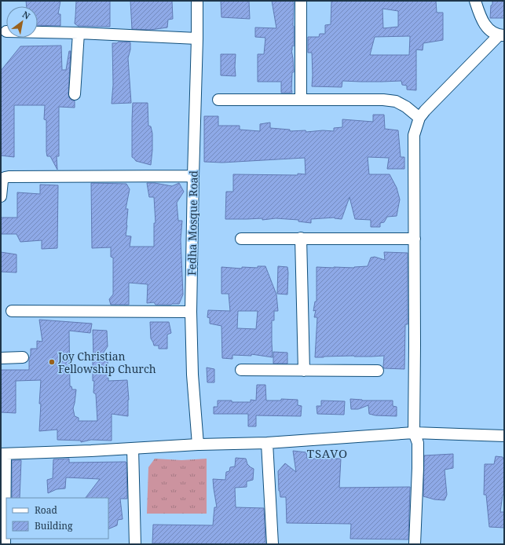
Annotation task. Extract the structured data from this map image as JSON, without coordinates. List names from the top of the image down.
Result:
{
  "streets": {
    "street": ["Fedha Mosque Road"]
  },
  "districts": ["TSAVO"],
  "places": ["Joy Christian Fellowship Church"],
  "legend": ["Road", "Building"],
  "north": "top right"
}
